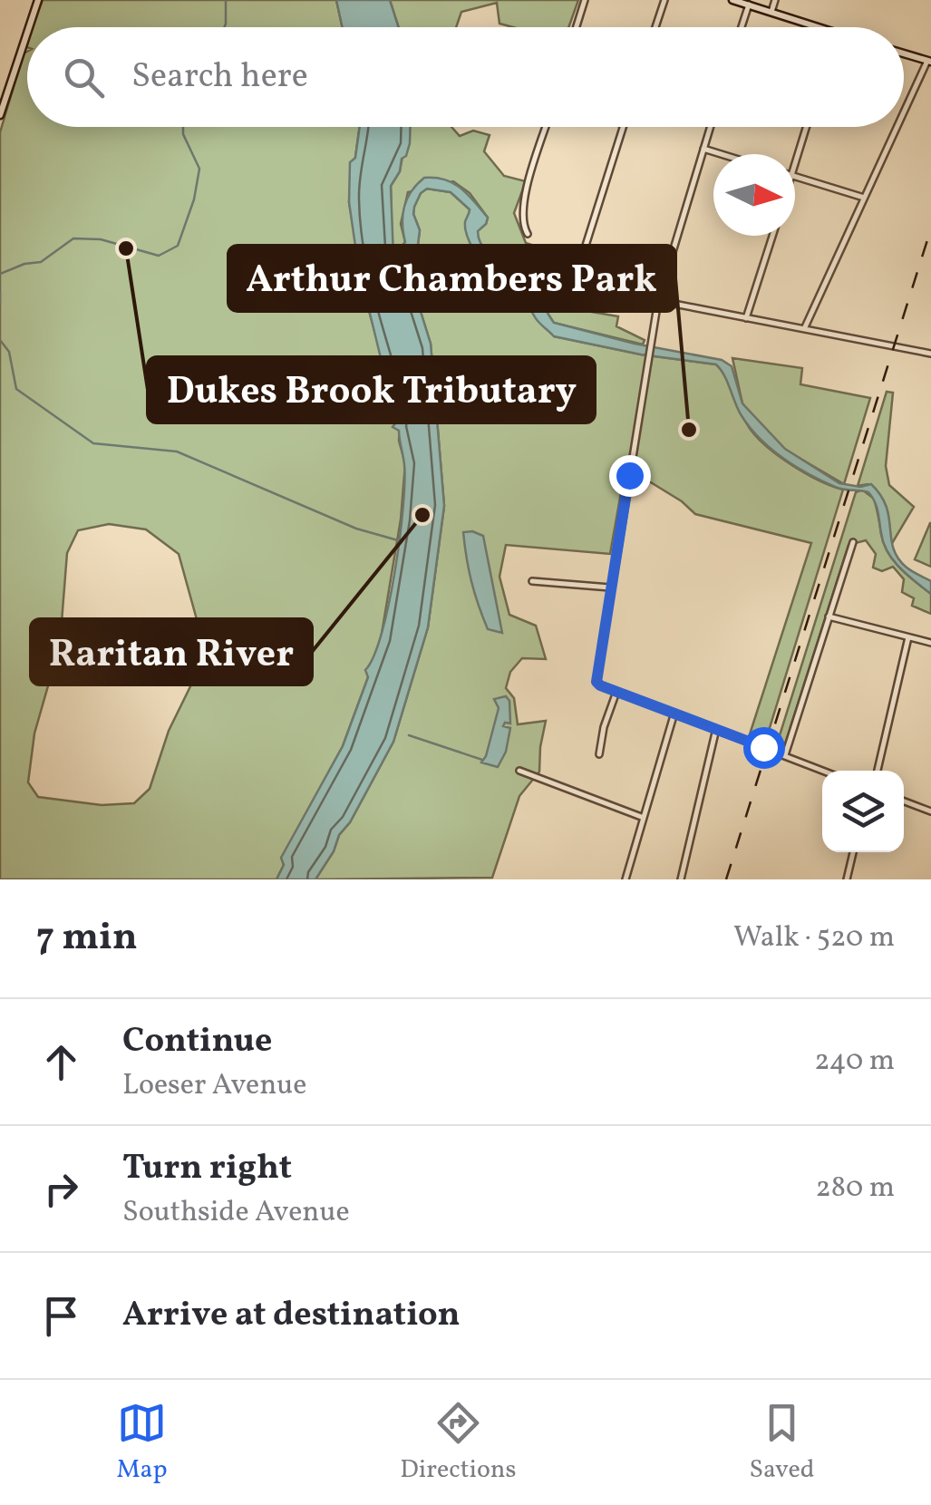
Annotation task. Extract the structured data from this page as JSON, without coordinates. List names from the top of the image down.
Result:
{
  "places": ["Dukes Brook Tributary", "Arthur Chambers Park", "Raritan River"],
  "north": "right",
  "page": {
    "search": "Search here",
    "heading": ["7 min", "Walk · 520 m"],
    "list": [
      ["Continue", "Loeser Avenue", "240 m"],
      ["Turn right", "Southside Avenue", "280 m"],
      "Arrive at destination"
    ],
    "nav": ["Map", "Directions", "Saved"]
  }
}
